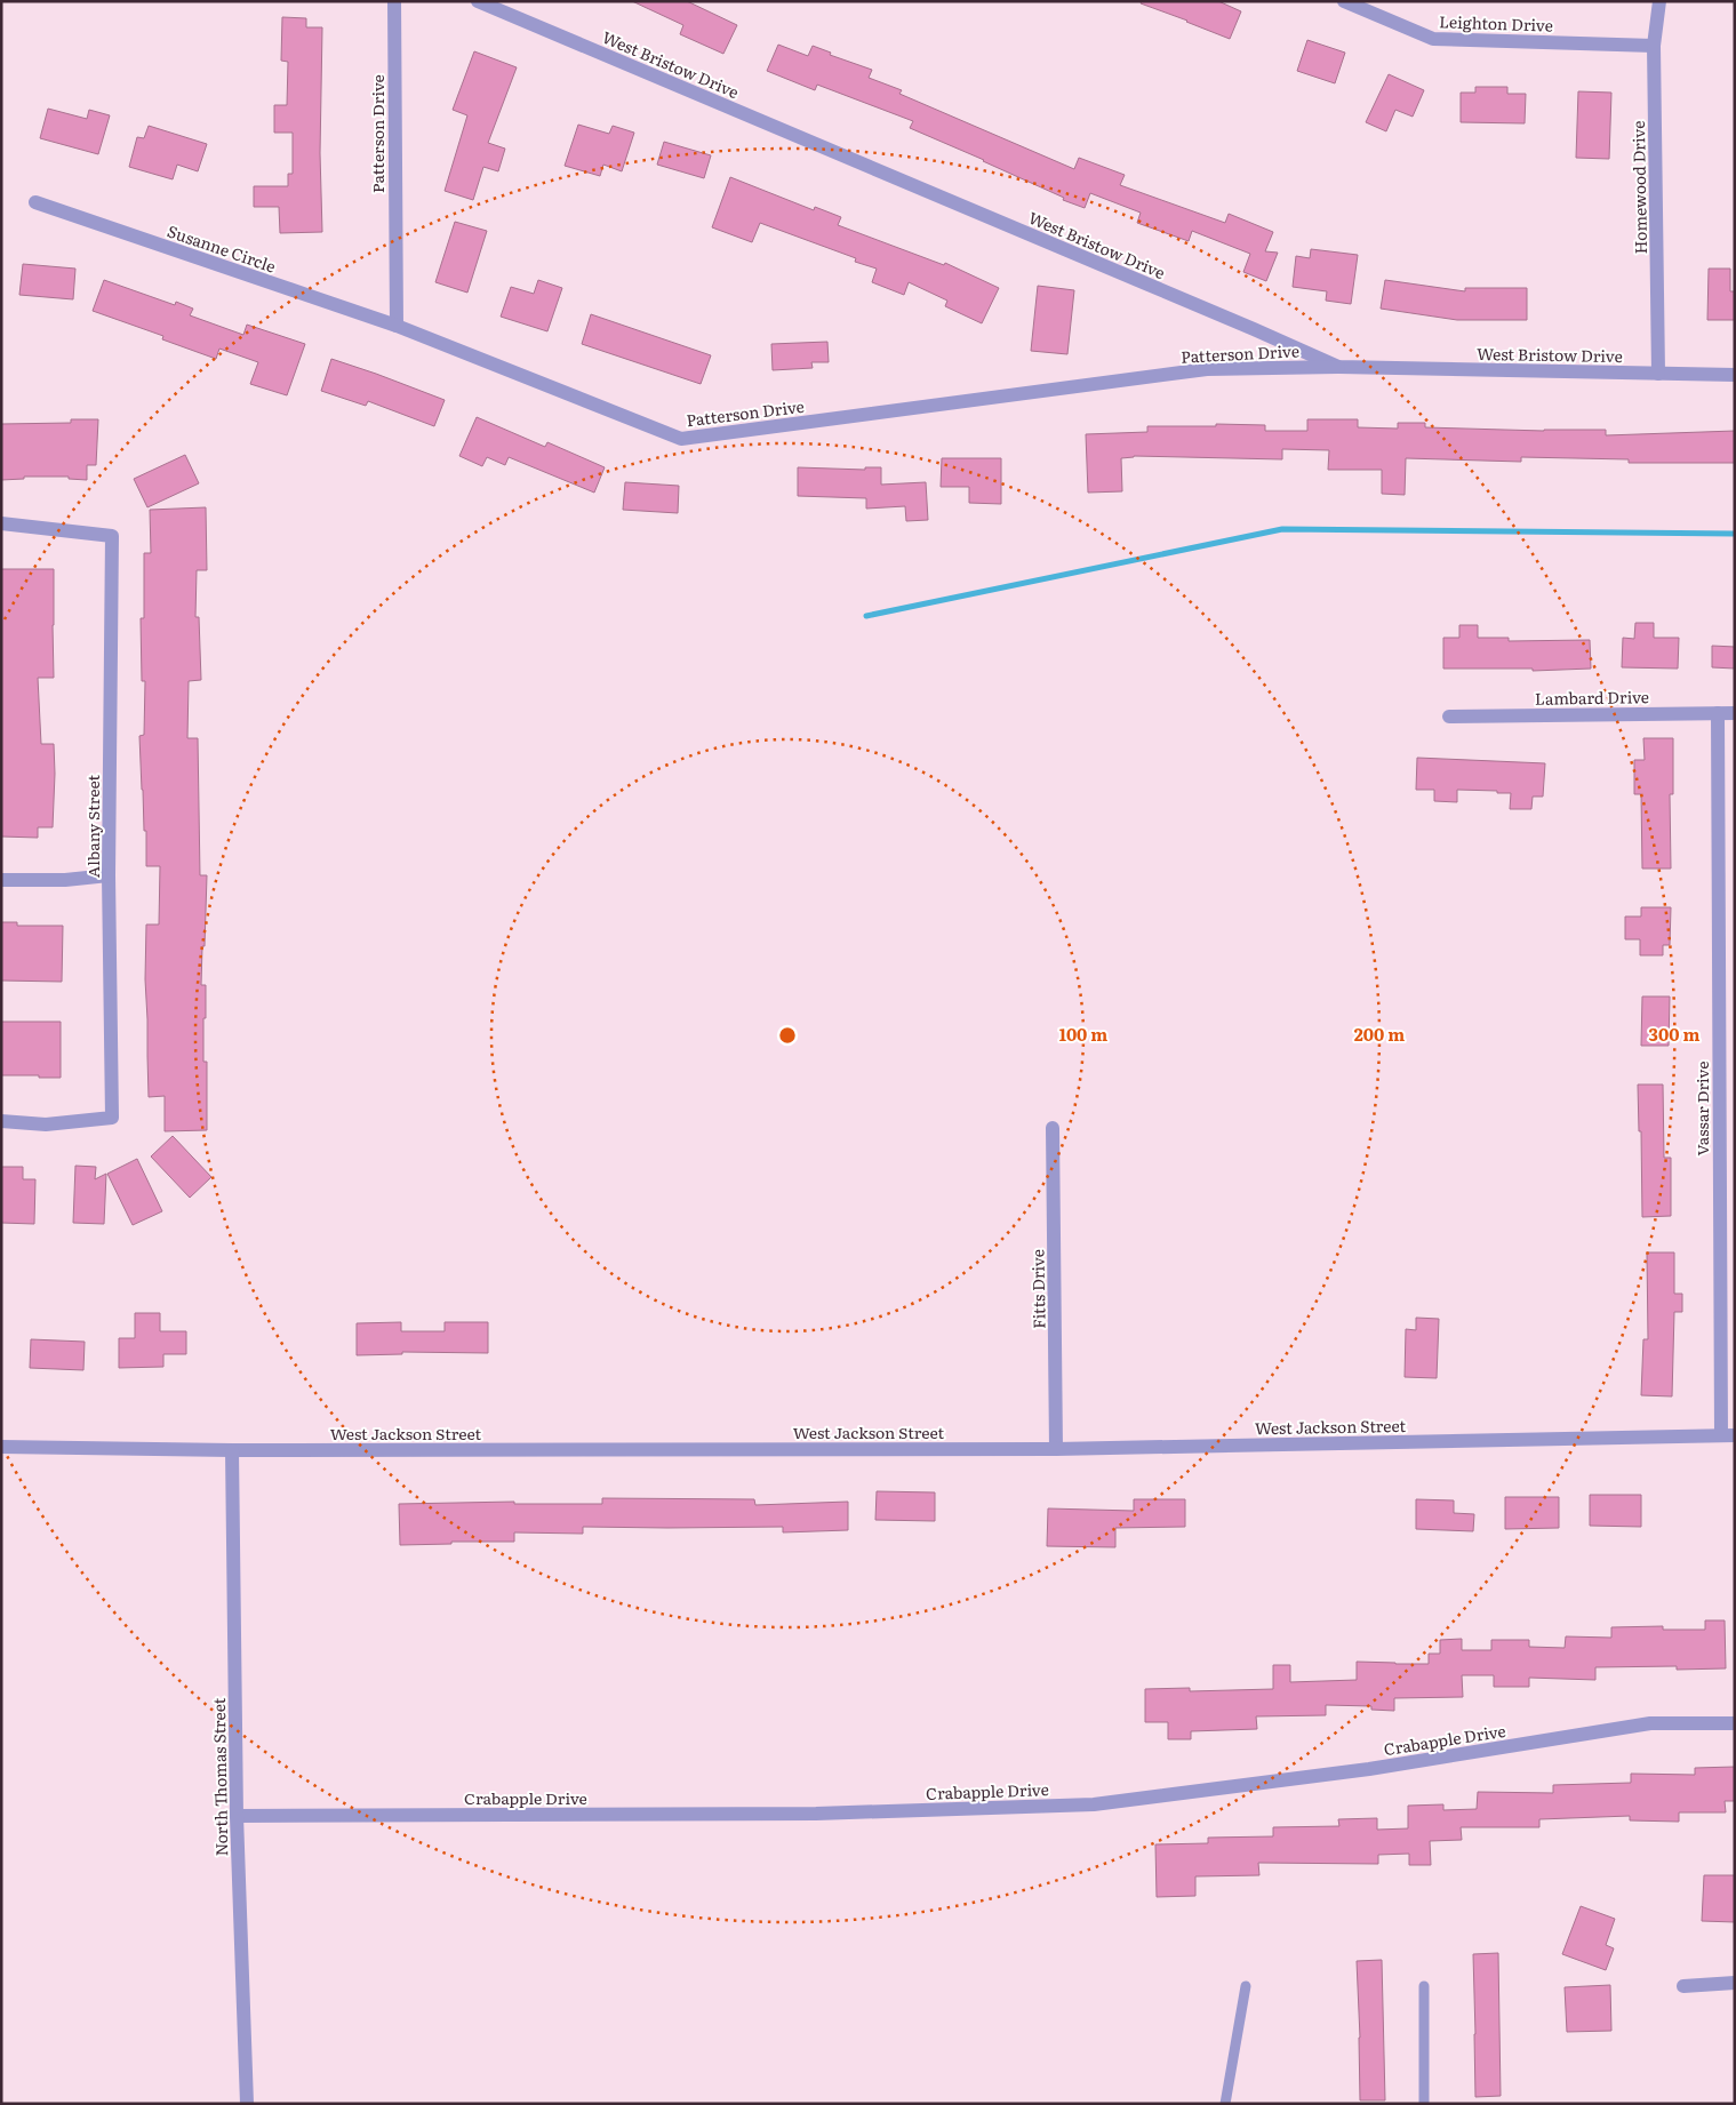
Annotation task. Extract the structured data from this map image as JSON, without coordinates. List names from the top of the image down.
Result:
{
  "streets": {
    "street": [
      "Leighton Drive",
      "West Bristow Drive",
      "Patterson Drive",
      "Homewood Drive",
      "Susanne Circle",
      "Lambard Drive",
      "Albany Street",
      "Vassar Drive",
      "Fitts Drive",
      "West Jackson Street",
      "Crabapple Drive",
      "North Thomas Street"
    ]
  },
  "crossings": [
    ["Leighton Drive", "Homewood Drive"],
    ["West Bristow Drive", "Patterson Drive"],
    ["West Bristow Drive", "Homewood Drive"],
    ["Patterson Drive", "Susanne Circle"],
    ["Lambard Drive", "Vassar Drive"],
    ["Vassar Drive", "West Jackson Street"],
    ["Fitts Drive", "West Jackson Street"],
    ["West Jackson Street", "North Thomas Street"],
    ["Crabapple Drive", "North Thomas Street"]
  ],
  "rings": ["100 m", "200 m", "300 m"]
}
